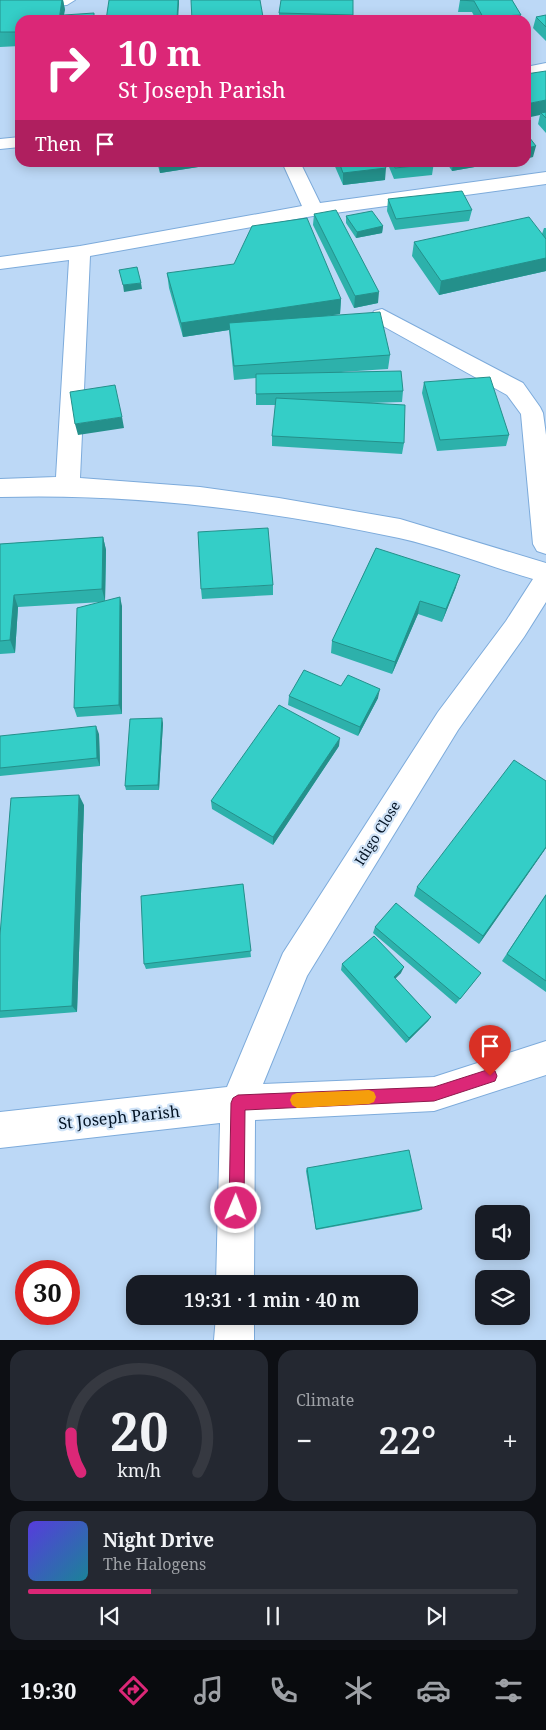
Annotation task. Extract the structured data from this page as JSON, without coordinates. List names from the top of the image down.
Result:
{
  "streets": {
    "street": ["Idigo Close", "St Joseph Parish"]
  },
  "crossings": [
    ["Idigo Close", "St Joseph Parish"]
  ],
  "page": {
    "turn": ["10 m", "St Joseph Parish"],
    "then": "Then",
    "limit": "30",
    "trip": "19:31 · 1 min · 40 m",
    "tile": "Climate",
    "heat": ["−", "22°", "+"],
    "song": ["Night Drive", "The Halogens"],
    "tabs": "19:30",
    "gauge": ["20", "km/h"]
  }
}
